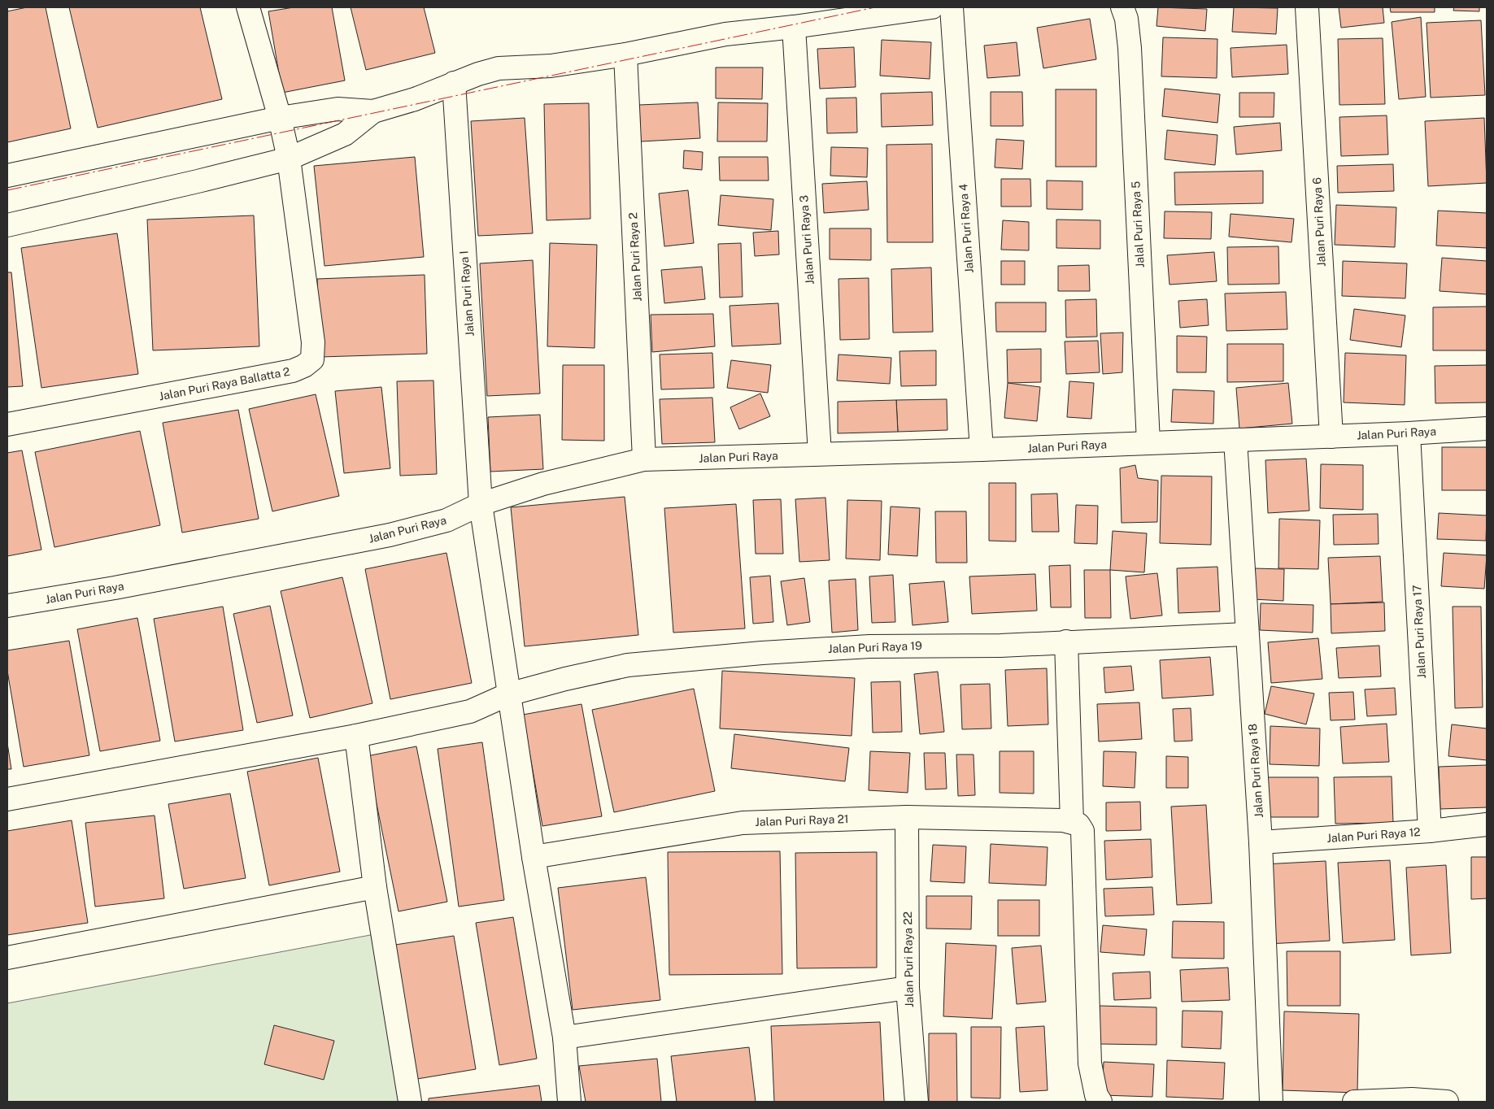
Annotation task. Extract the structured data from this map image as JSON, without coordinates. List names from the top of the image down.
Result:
{
  "streets": {
    "street": [
      "Jalan Puri Raya 6",
      "Jalal Puri Raya 5",
      "Jalan Puri Raya 4",
      "Jalan Puri Raya 3",
      "Jalan Puri Raya 2",
      "Jalan Puri Raya I",
      "Jalan Puri Raya Ballatta 2",
      "Jalan Puri Raya",
      "Jalan Puri Raya 17",
      "Jalan Puri Raya 19",
      "Jalan Puri Raya 18",
      "Jalan Puri Raya 21",
      "Jalan Puri Raya 12",
      "Jalan Puri Raya 22"
    ]
  },
  "crossings": [
    ["Jalan Puri Raya 6", "Jalan Puri Raya"],
    ["Jalal Puri Raya 5", "Jalan Puri Raya"],
    ["Jalan Puri Raya 4", "Jalan Puri Raya"],
    ["Jalan Puri Raya 3", "Jalan Puri Raya"],
    ["Jalan Puri Raya 2", "Jalan Puri Raya"],
    ["Jalan Puri Raya I", "Jalan Puri Raya"],
    ["Jalan Puri Raya I", "Jalan Puri Raya 19"],
    ["Jalan Puri Raya I", "Jalan Puri Raya 21"],
    ["Jalan Puri Raya", "Jalan Puri Raya 17"],
    ["Jalan Puri Raya", "Jalan Puri Raya 18"],
    ["Jalan Puri Raya 17", "Jalan Puri Raya 12"],
    ["Jalan Puri Raya 19", "Jalan Puri Raya 18"],
    ["Jalan Puri Raya 18", "Jalan Puri Raya 12"],
    ["Jalan Puri Raya 21", "Jalan Puri Raya 22"]
  ]
}
